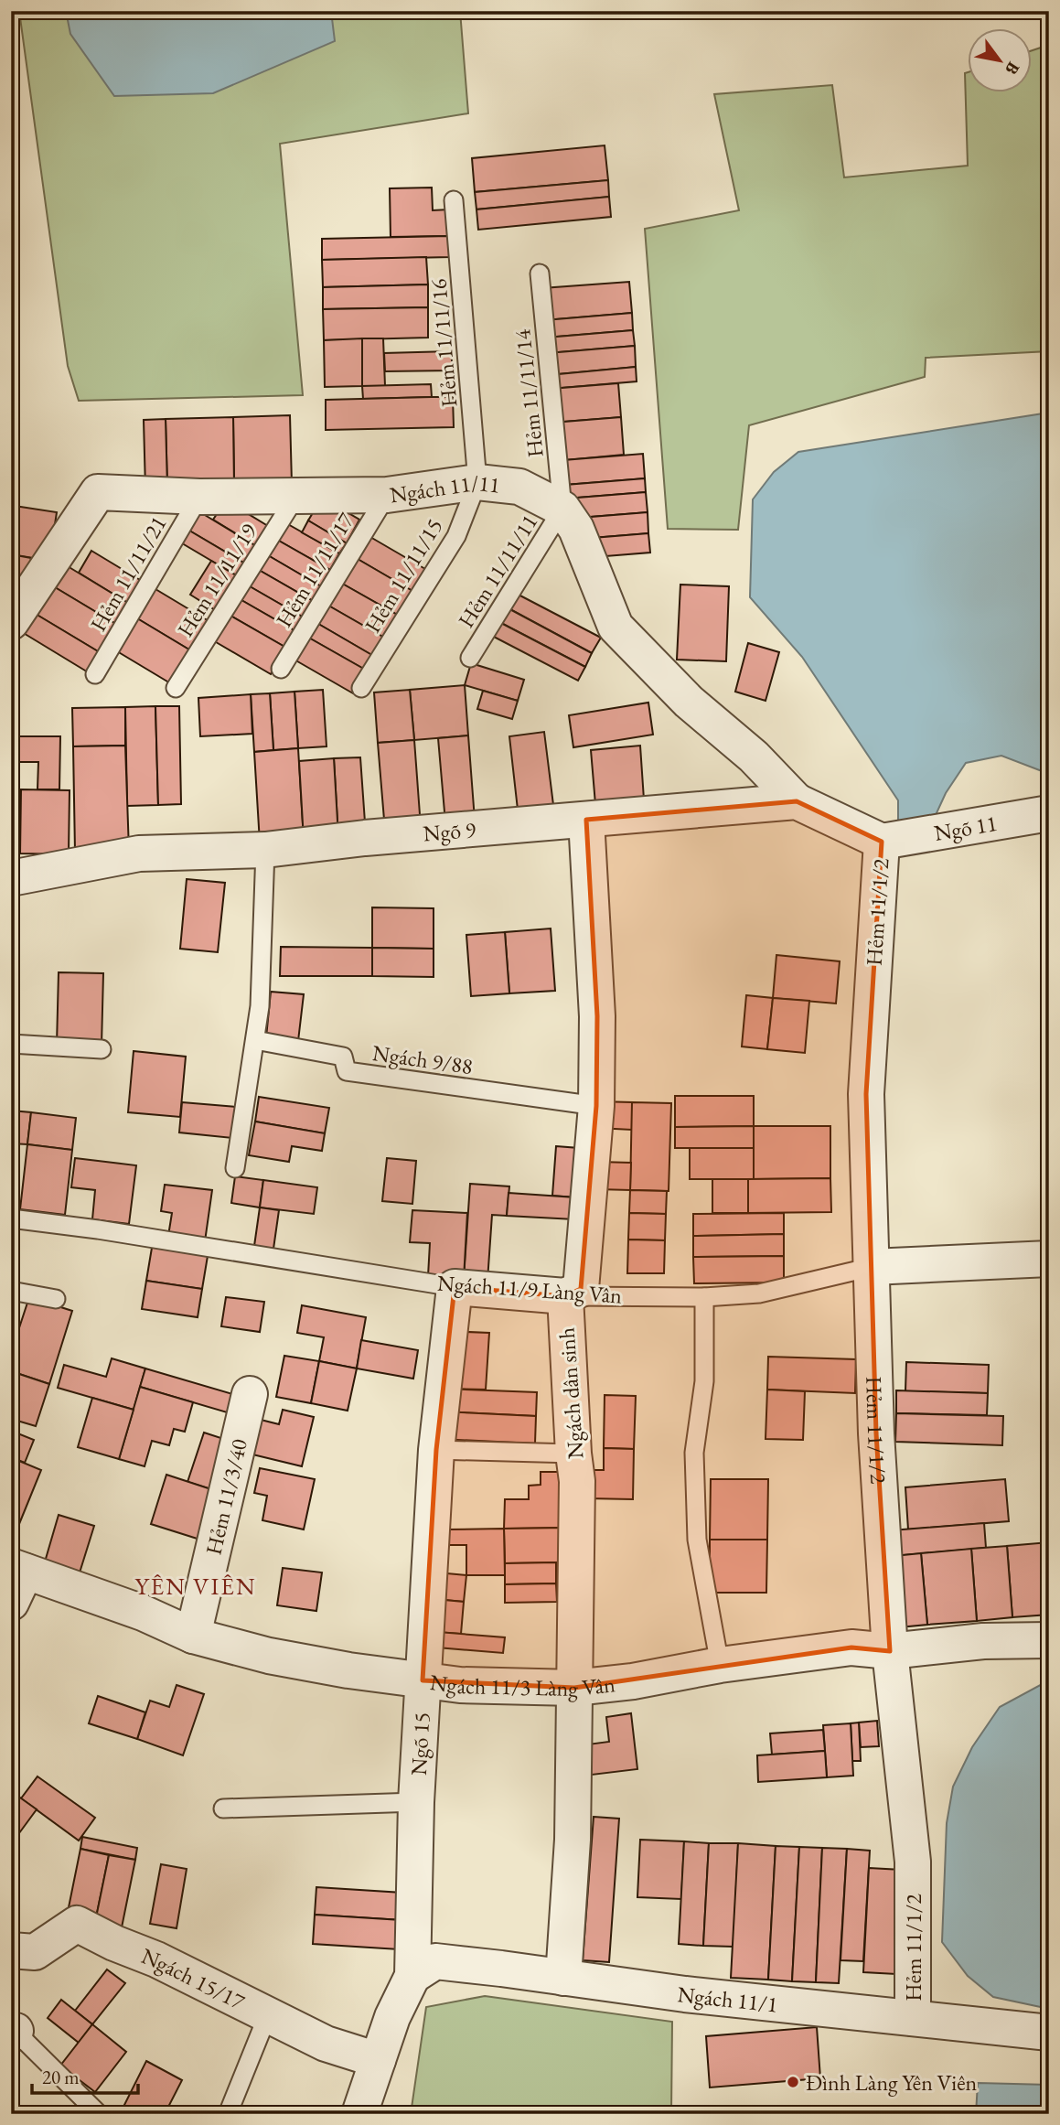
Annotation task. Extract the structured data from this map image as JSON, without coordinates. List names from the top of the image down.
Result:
{
  "streets": {
    "street": [
      "Ngách 11/11",
      "Ngõ 11",
      "Ngõ 9",
      "Hẻm 11/1/2",
      "Ngách 11/9 Làng Vân",
      "Ngách dân sinh",
      "Hẻm 11/3/40",
      "Ngách 11/3 Làng Vân",
      "Ngõ 15",
      "Ngách 15/17",
      "Ngách 11/1"
    ],
    "lane": [
      "Hẻm 11/11/16",
      "Hẻm 11/11/14",
      "Hẻm 11/11/17",
      "Hẻm 11/11/11",
      "Hẻm 11/11/21",
      "Hẻm 11/11/15",
      "Hẻm 11/11/19",
      "Ngách 9/88"
    ]
  },
  "crossings": [
    ["Hẻm 11/11/16", "Ngách 11/11"],
    ["Hẻm 11/11/16", "Hẻm 11/11/15"],
    ["Hẻm 11/11/14", "Ngách 11/11"],
    ["Hẻm 11/11/14", "Hẻm 11/11/11"],
    ["Ngách 11/11", "Hẻm 11/11/17"],
    ["Ngách 11/11", "Hẻm 11/11/11"],
    ["Ngách 11/11", "Hẻm 11/11/21"],
    ["Ngách 11/11", "Hẻm 11/11/15"],
    ["Ngách 11/11", "Hẻm 11/11/19"],
    ["Ngõ 11", "Hẻm 11/1/2"],
    ["Ngõ 9", "Ngách dân sinh"],
    ["Hẻm 11/1/2", "Ngách 11/9 Làng Vân"],
    ["Hẻm 11/1/2", "Ngách 11/3 Làng Vân"],
    ["Hẻm 11/1/2", "Ngách 11/1"],
    ["Ngách 9/88", "Ngách dân sinh"],
    ["Ngách 11/9 Làng Vân", "Ngách dân sinh"],
    ["Ngách 11/9 Làng Vân", "Ngõ 15"],
    ["Ngách dân sinh", "Ngách 11/3 Làng Vân"],
    ["Ngách dân sinh", "Ngách 11/1"],
    ["Hẻm 11/3/40", "Ngách 11/3 Làng Vân"],
    ["Ngách 11/3 Làng Vân", "Ngõ 15"],
    ["Ngõ 15", "Ngách 15/17"],
    ["Ngõ 15", "Ngách 11/1"]
  ],
  "districts": ["YÊN VIÊN"],
  "places": ["Đình Làng Yên Viên"],
  "scale_bar": "20 m",
  "north": "bottom right"
}
